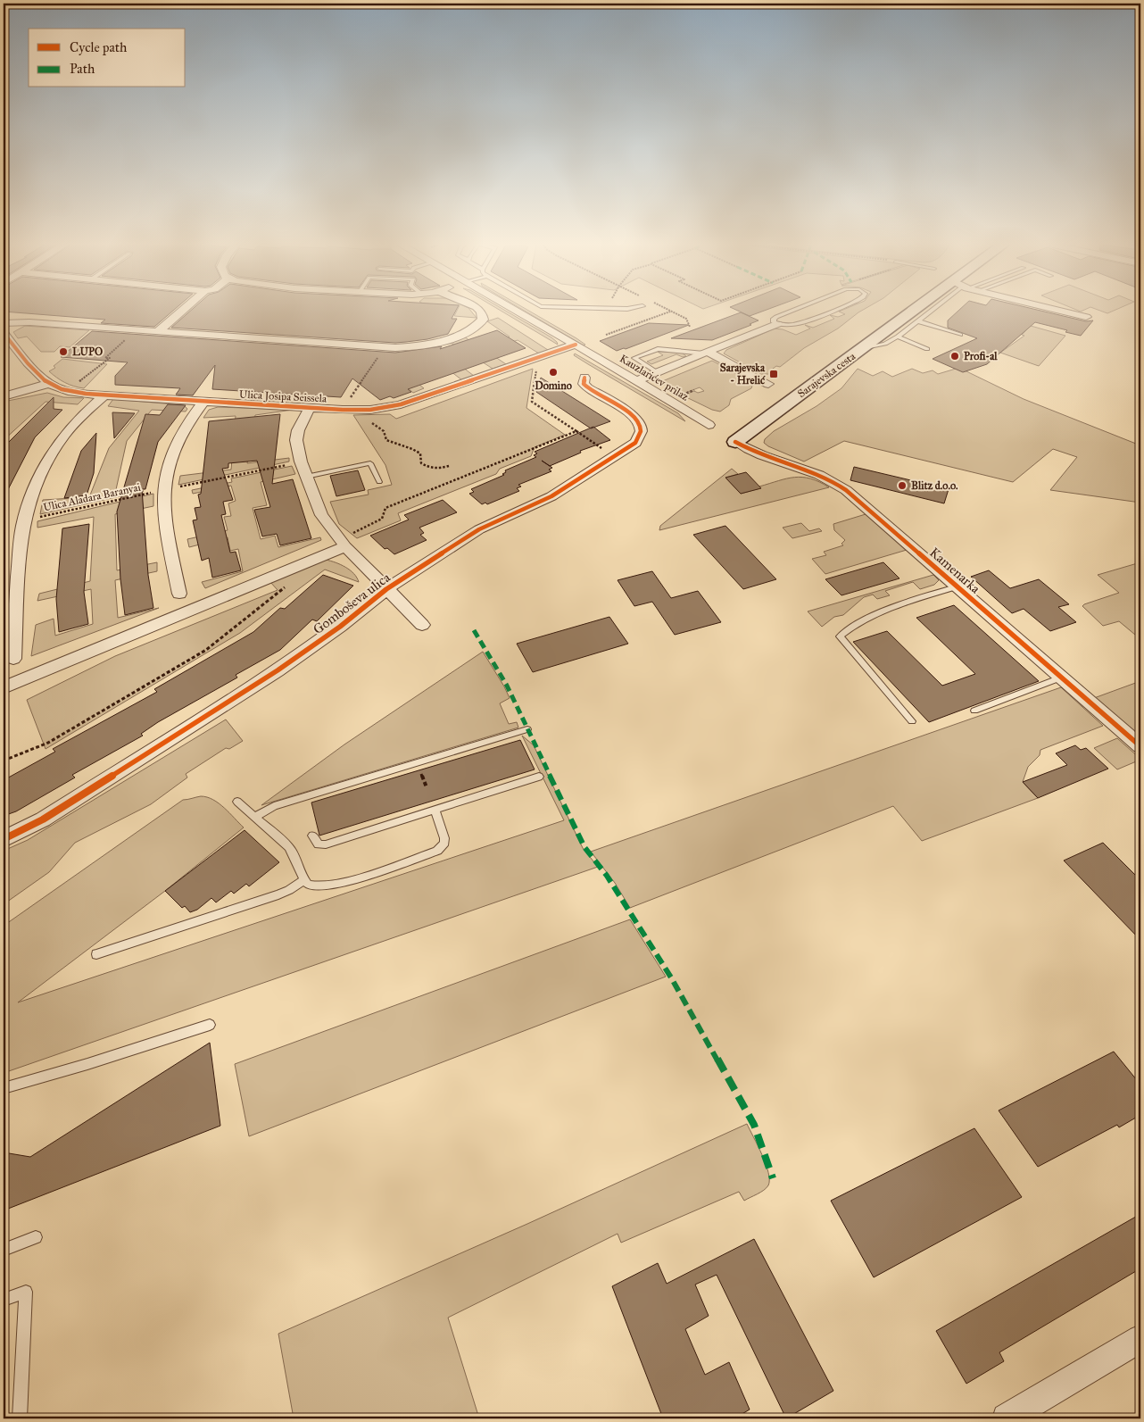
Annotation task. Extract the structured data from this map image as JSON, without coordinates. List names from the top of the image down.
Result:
{
  "streets": {
    "main road": ["Sarajevska cesta"],
    "street": [
      "Kauzlarićev prilaz",
      "Ulica Josipa Seissela",
      "Kamenarka",
      "Gomboševa ulica"
    ],
    "path": ["Ulica Aladara Baranyai"]
  },
  "crossings": [
    ["Sarajevska cesta", "Kamenarka"],
    ["Kauzlarićev prilaz", "Ulica Josipa Seissela"]
  ],
  "places": {
    "other": [
      "LUPO",
      "Profi-al",
      "Domino",
      "Blitz d.o.o."
    ],
    "transit": ["Sarajevska - Hrelić"]
  },
  "legend": ["Cycle path", "Path"]
}
